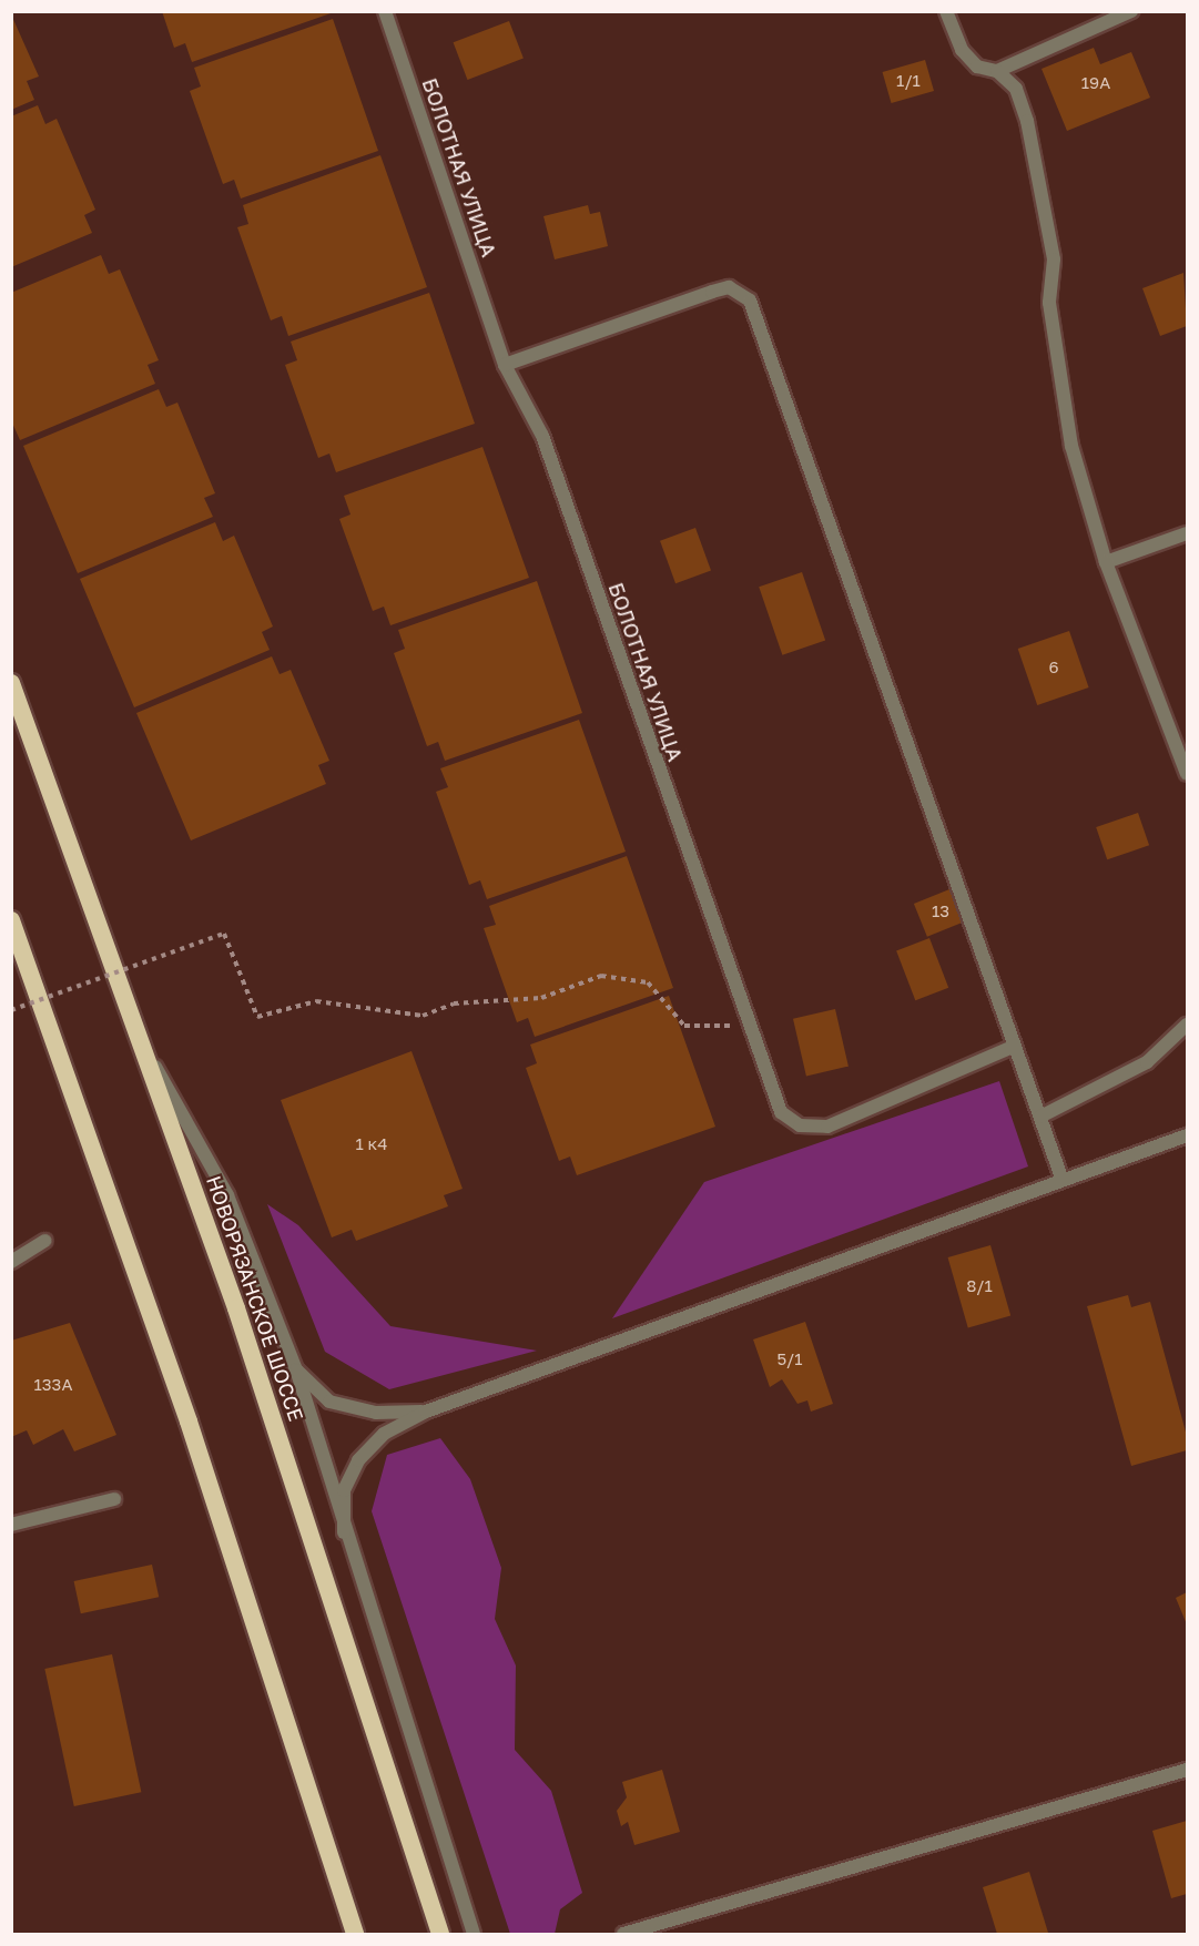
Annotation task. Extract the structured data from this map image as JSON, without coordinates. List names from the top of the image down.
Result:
{
  "streets": {
    "highway": ["НОВОРЯЗАНСКОЕ ШОССЕ"],
    "street": ["БОЛОТНАЯ УЛИЦА"]
  },
  "house_numbers": [
    "1/1",
    "19А",
    "6",
    "13",
    "1 к4",
    "8/1",
    "5/1",
    "133А"
  ]
}
